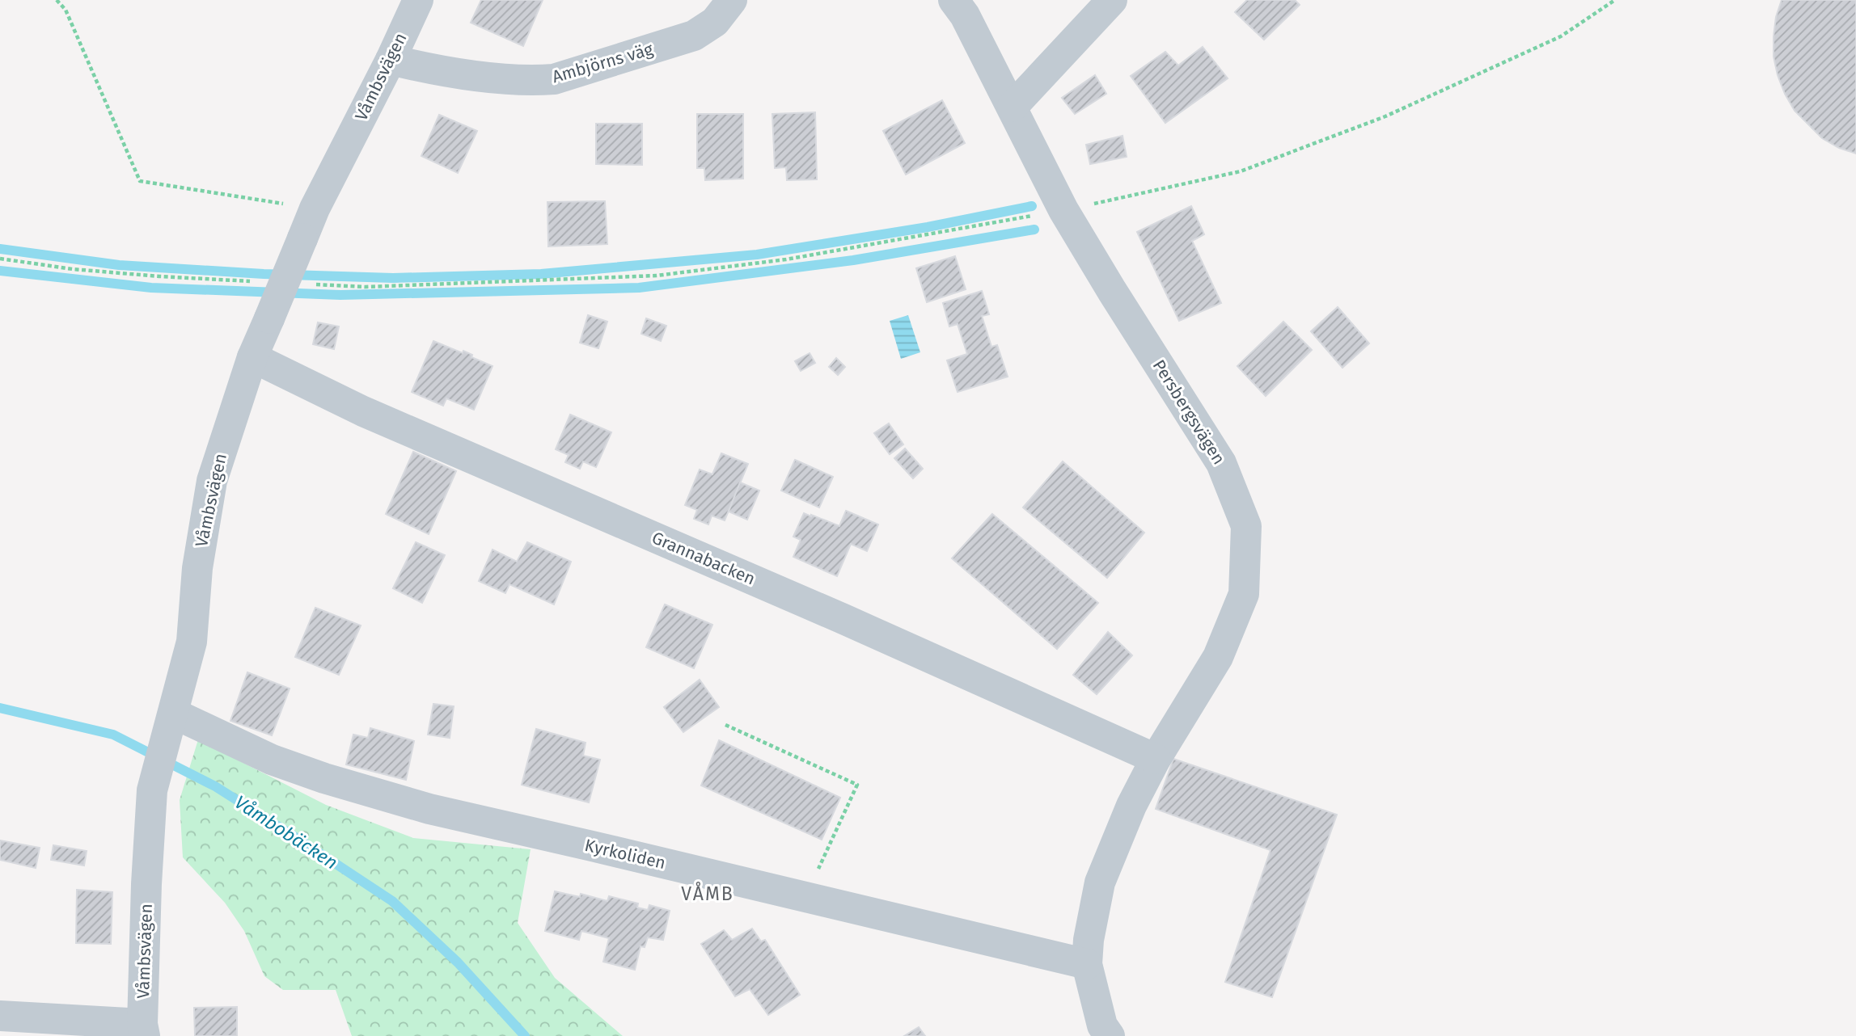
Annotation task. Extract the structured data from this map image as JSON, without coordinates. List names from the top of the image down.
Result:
{
  "streets": {
    "street": [
      "Ambjörns väg",
      "Våmbsvägen",
      "Persbergsvägen",
      "Grannabacken",
      "Kyrkoliden"
    ]
  },
  "crossings": [
    ["Ambjörns väg", "Våmbsvägen"],
    ["Våmbsvägen", "Grannabacken"],
    ["Våmbsvägen", "Kyrkoliden"],
    ["Persbergsvägen", "Grannabacken"],
    ["Persbergsvägen", "Kyrkoliden"]
  ],
  "districts": ["VÅMB"],
  "water": ["Våmbobäcken"]
}
